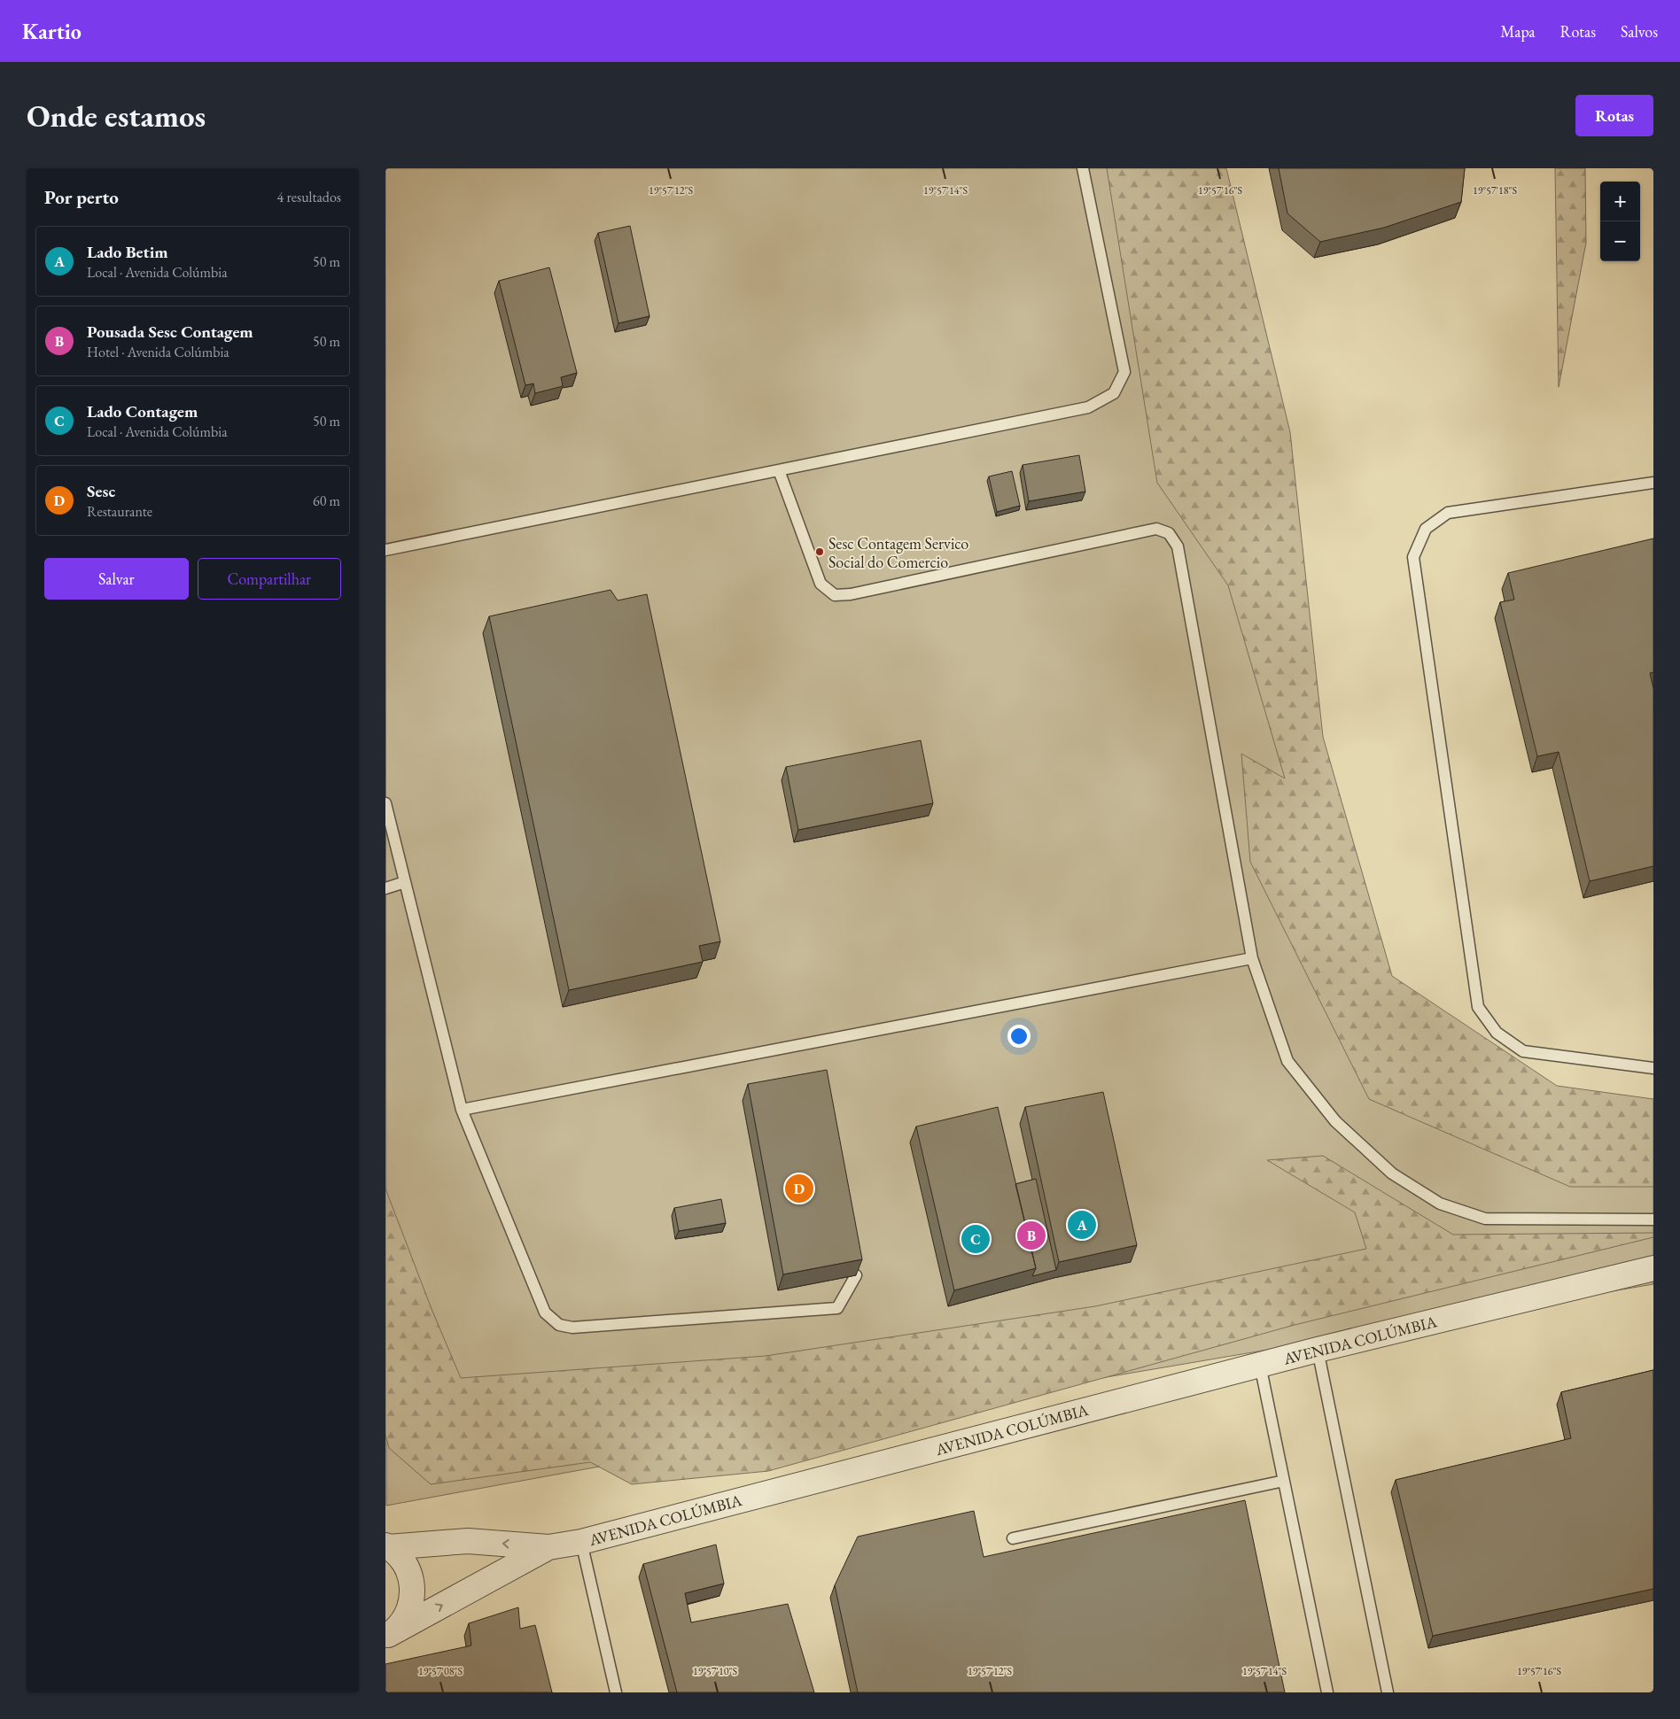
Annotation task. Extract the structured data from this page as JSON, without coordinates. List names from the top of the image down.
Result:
{
  "streets": {
    "street": ["AVENIDA COLÚMBIA"]
  },
  "places": ["Sesc Contagem Servico Social do Comercio"],
  "page": {
    "header": "Kartio",
    "nav": ["Mapa", "Rotas", "Salvos"],
    "buttons": [
      "Rotas",
      ["Salvar", "Compartilhar"]
    ],
    "title": "Onde estamos",
    "heading": ["Por perto", "4 resultados"],
    "map_buttons": ["+", "−"],
    "list": [
      {
        "mark": "A",
        "name": "Lado Betim",
        "note": "Local · Avenida Colúmbia",
        "value": "50 m"
      },
      {
        "mark": "B",
        "name": "Pousada Sesc Contagem",
        "note": "Hotel · Avenida Colúmbia",
        "value": "50 m"
      },
      {
        "mark": "C",
        "name": "Lado Contagem",
        "note": "Local · Avenida Colúmbia",
        "value": "50 m"
      },
      {
        "mark": "D",
        "name": "Sesc",
        "note": "Restaurante",
        "value": "60 m"
      }
    ],
    "pins": [
      "D",
      "A",
      "B",
      "C"
    ]
  },
  "coordinates": [
    "19°57'12\"S",
    "19°57'14\"S",
    "19°57'16\"S",
    "19°57'18\"S",
    "19°57'08\"S",
    "19°57'10\"S"
  ]
}
